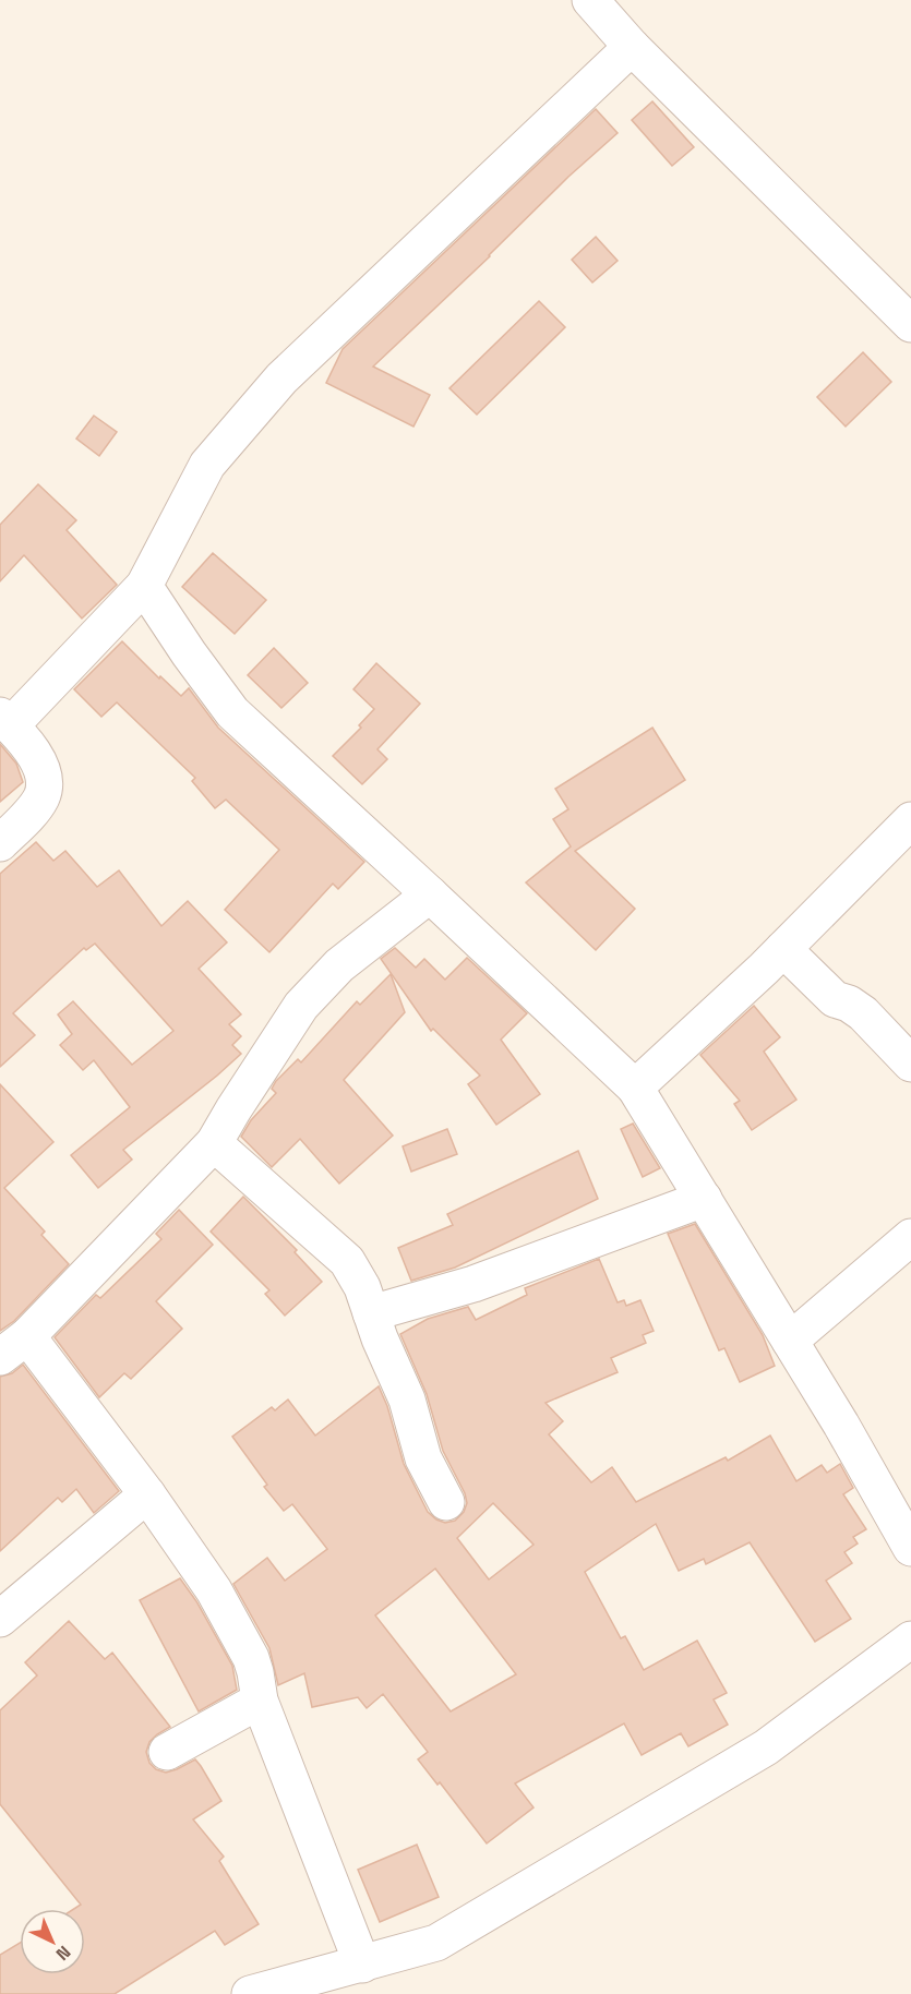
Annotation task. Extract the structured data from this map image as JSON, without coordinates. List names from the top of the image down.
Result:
{
  "north": "bottom right"
}
